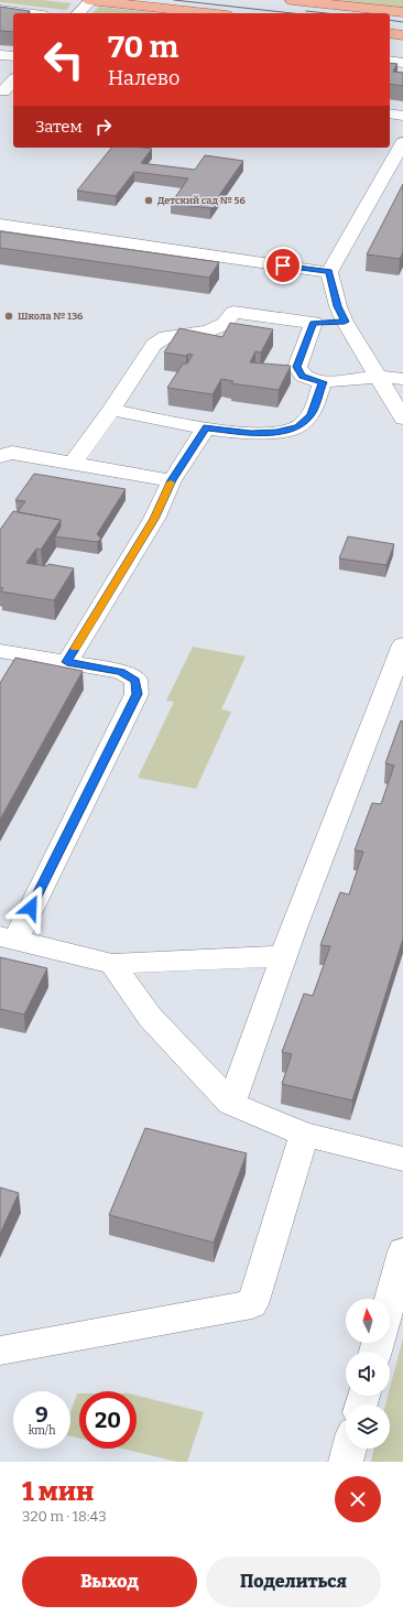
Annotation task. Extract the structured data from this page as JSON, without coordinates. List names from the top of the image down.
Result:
{
  "places": ["Детский сад № 56", "Школа № 136"],
  "north": "top",
  "page": {
    "turn": ["70 m", "Налево"],
    "then": "Затем",
    "speed": "9 km/h",
    "limit": "20",
    "heading": ["1 мин", "320 m · 18:43"],
    "buttons": ["Выход", "Поделиться"]
  }
}
